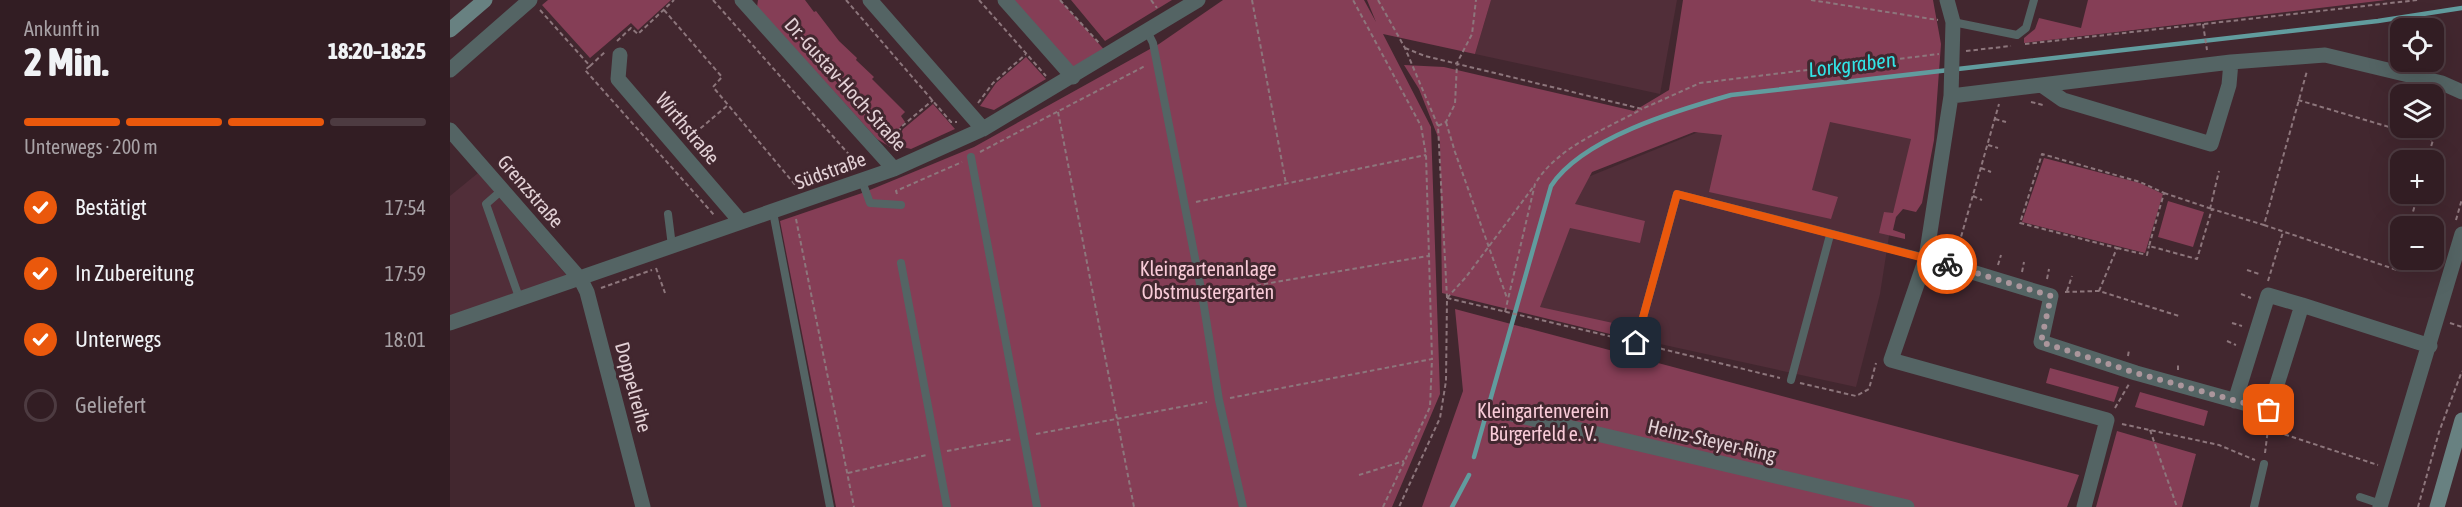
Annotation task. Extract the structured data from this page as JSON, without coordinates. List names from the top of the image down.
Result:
{
  "streets": {
    "street": [
      "Dr.-Gustav-Hoch-Straße",
      "Wirthstraße",
      "Südstraße",
      "Grenzstraße",
      "Doppelreihe",
      "Heinz-Steyer-Ring"
    ]
  },
  "crossings": [
    ["Dr.-Gustav-Hoch-Straße", "Südstraße"],
    ["Wirthstraße", "Südstraße"],
    ["Südstraße", "Grenzstraße"],
    ["Südstraße", "Doppelreihe"],
    ["Grenzstraße", "Doppelreihe"]
  ],
  "water": ["Lorkgraben"],
  "parks": ["Kleingartenanlage Obstmustergarten", "Kleingartenverein Bürgerfeld e. V."],
  "page": {
    "heading": ["2 Min.", "Ankunft in", "18:20–18:25"],
    "map_buttons": ["+", "−"],
    "bar": "Unterwegs · 200 m",
    "list": [
      ["Bestätigt", "17:54"],
      ["In Zubereitung", "17:59"],
      ["Unterwegs", "18:01"],
      "Geliefert"
    ]
  }
}
